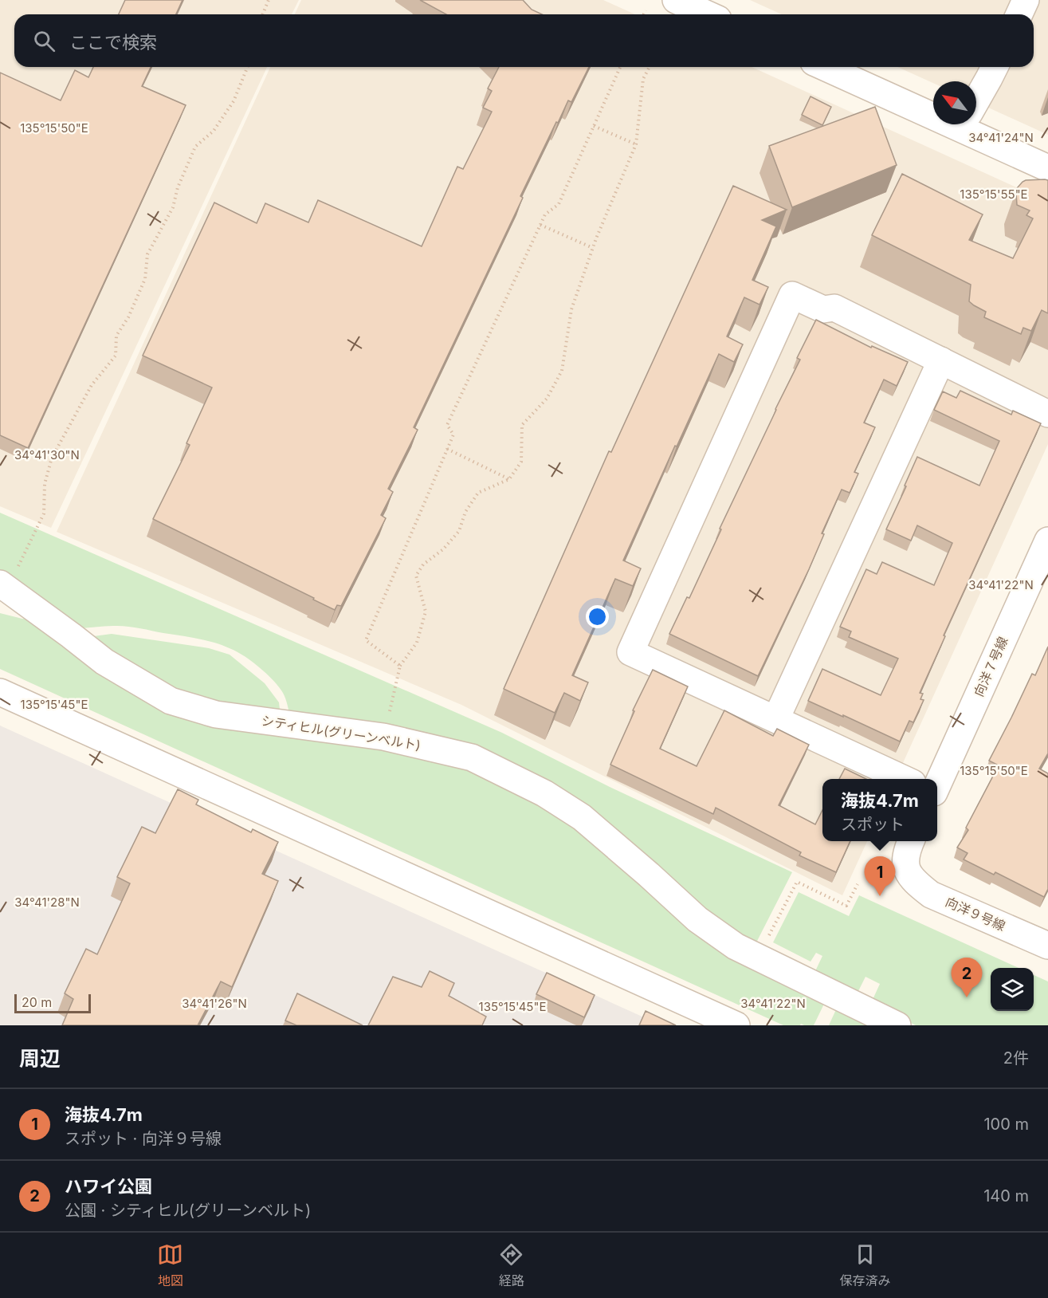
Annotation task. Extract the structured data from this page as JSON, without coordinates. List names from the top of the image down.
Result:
{
  "streets": {
    "street": ["向洋７号線", "シティヒル(グリーンベルト)", "向洋９号線"]
  },
  "scale_bar": "20 m",
  "north": "top left",
  "page": {
    "search": "ここで検索",
    "popup": ["海抜4.7m", "スポット"],
    "pins": ["1", "2"],
    "scale": "20 m",
    "heading": ["周辺", "2件"],
    "list": [
      {
        "mark": "1",
        "name": "海抜4.7m",
        "note": "スポット · 向洋９号線",
        "value": "100 m"
      },
      {
        "mark": "2",
        "name": "ハワイ公園",
        "note": "公園 · シティヒル(グリーンベルト)",
        "value": "140 m"
      }
    ],
    "nav": ["地図", "経路", "保存済み"]
  },
  "coordinates": [
    "135°15'50\"E",
    "34°41'24\"N",
    "135°15'55\"E",
    "34°41'30\"N",
    "34°41'22\"N",
    "135°15'45\"E",
    "34°41'28\"N",
    "34°41'26\"N"
  ]
}
